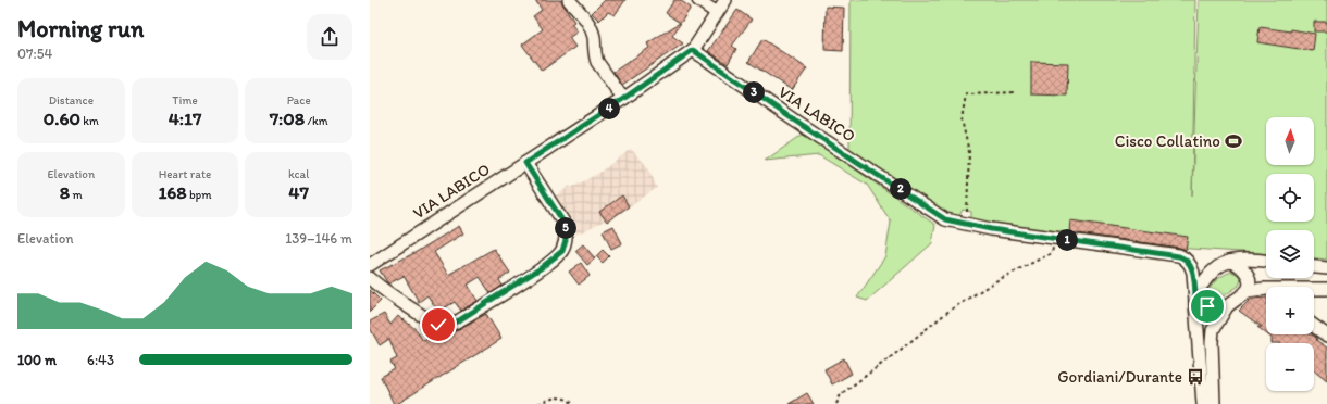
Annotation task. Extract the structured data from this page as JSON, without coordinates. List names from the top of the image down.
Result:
{
  "streets": {
    "street": ["VIA LABICO"]
  },
  "places": {
    "sports": ["Cisco Collatino"],
    "bus stop": ["Gordiani/Durante"]
  },
  "north": "top",
  "page": {
    "heading": ["Morning run", "07:54"],
    "stats": [
      ["Distance", "0.60 km"],
      ["Time", "4:17"],
      ["Pace", "7:08 /km"],
      ["Elevation", "8 m"],
      ["Heart rate", "168 bpm"],
      ["kcal", "47"]
    ],
    "pins": [
      "3",
      "4",
      "2",
      "5",
      "1"
    ],
    "map_buttons": ["+", "−"],
    "chart": ["Elevation", "139–146 m"],
    "list": [
      {
        "name": "100 m",
        "note": "6:43"
      }
    ]
  }
}
